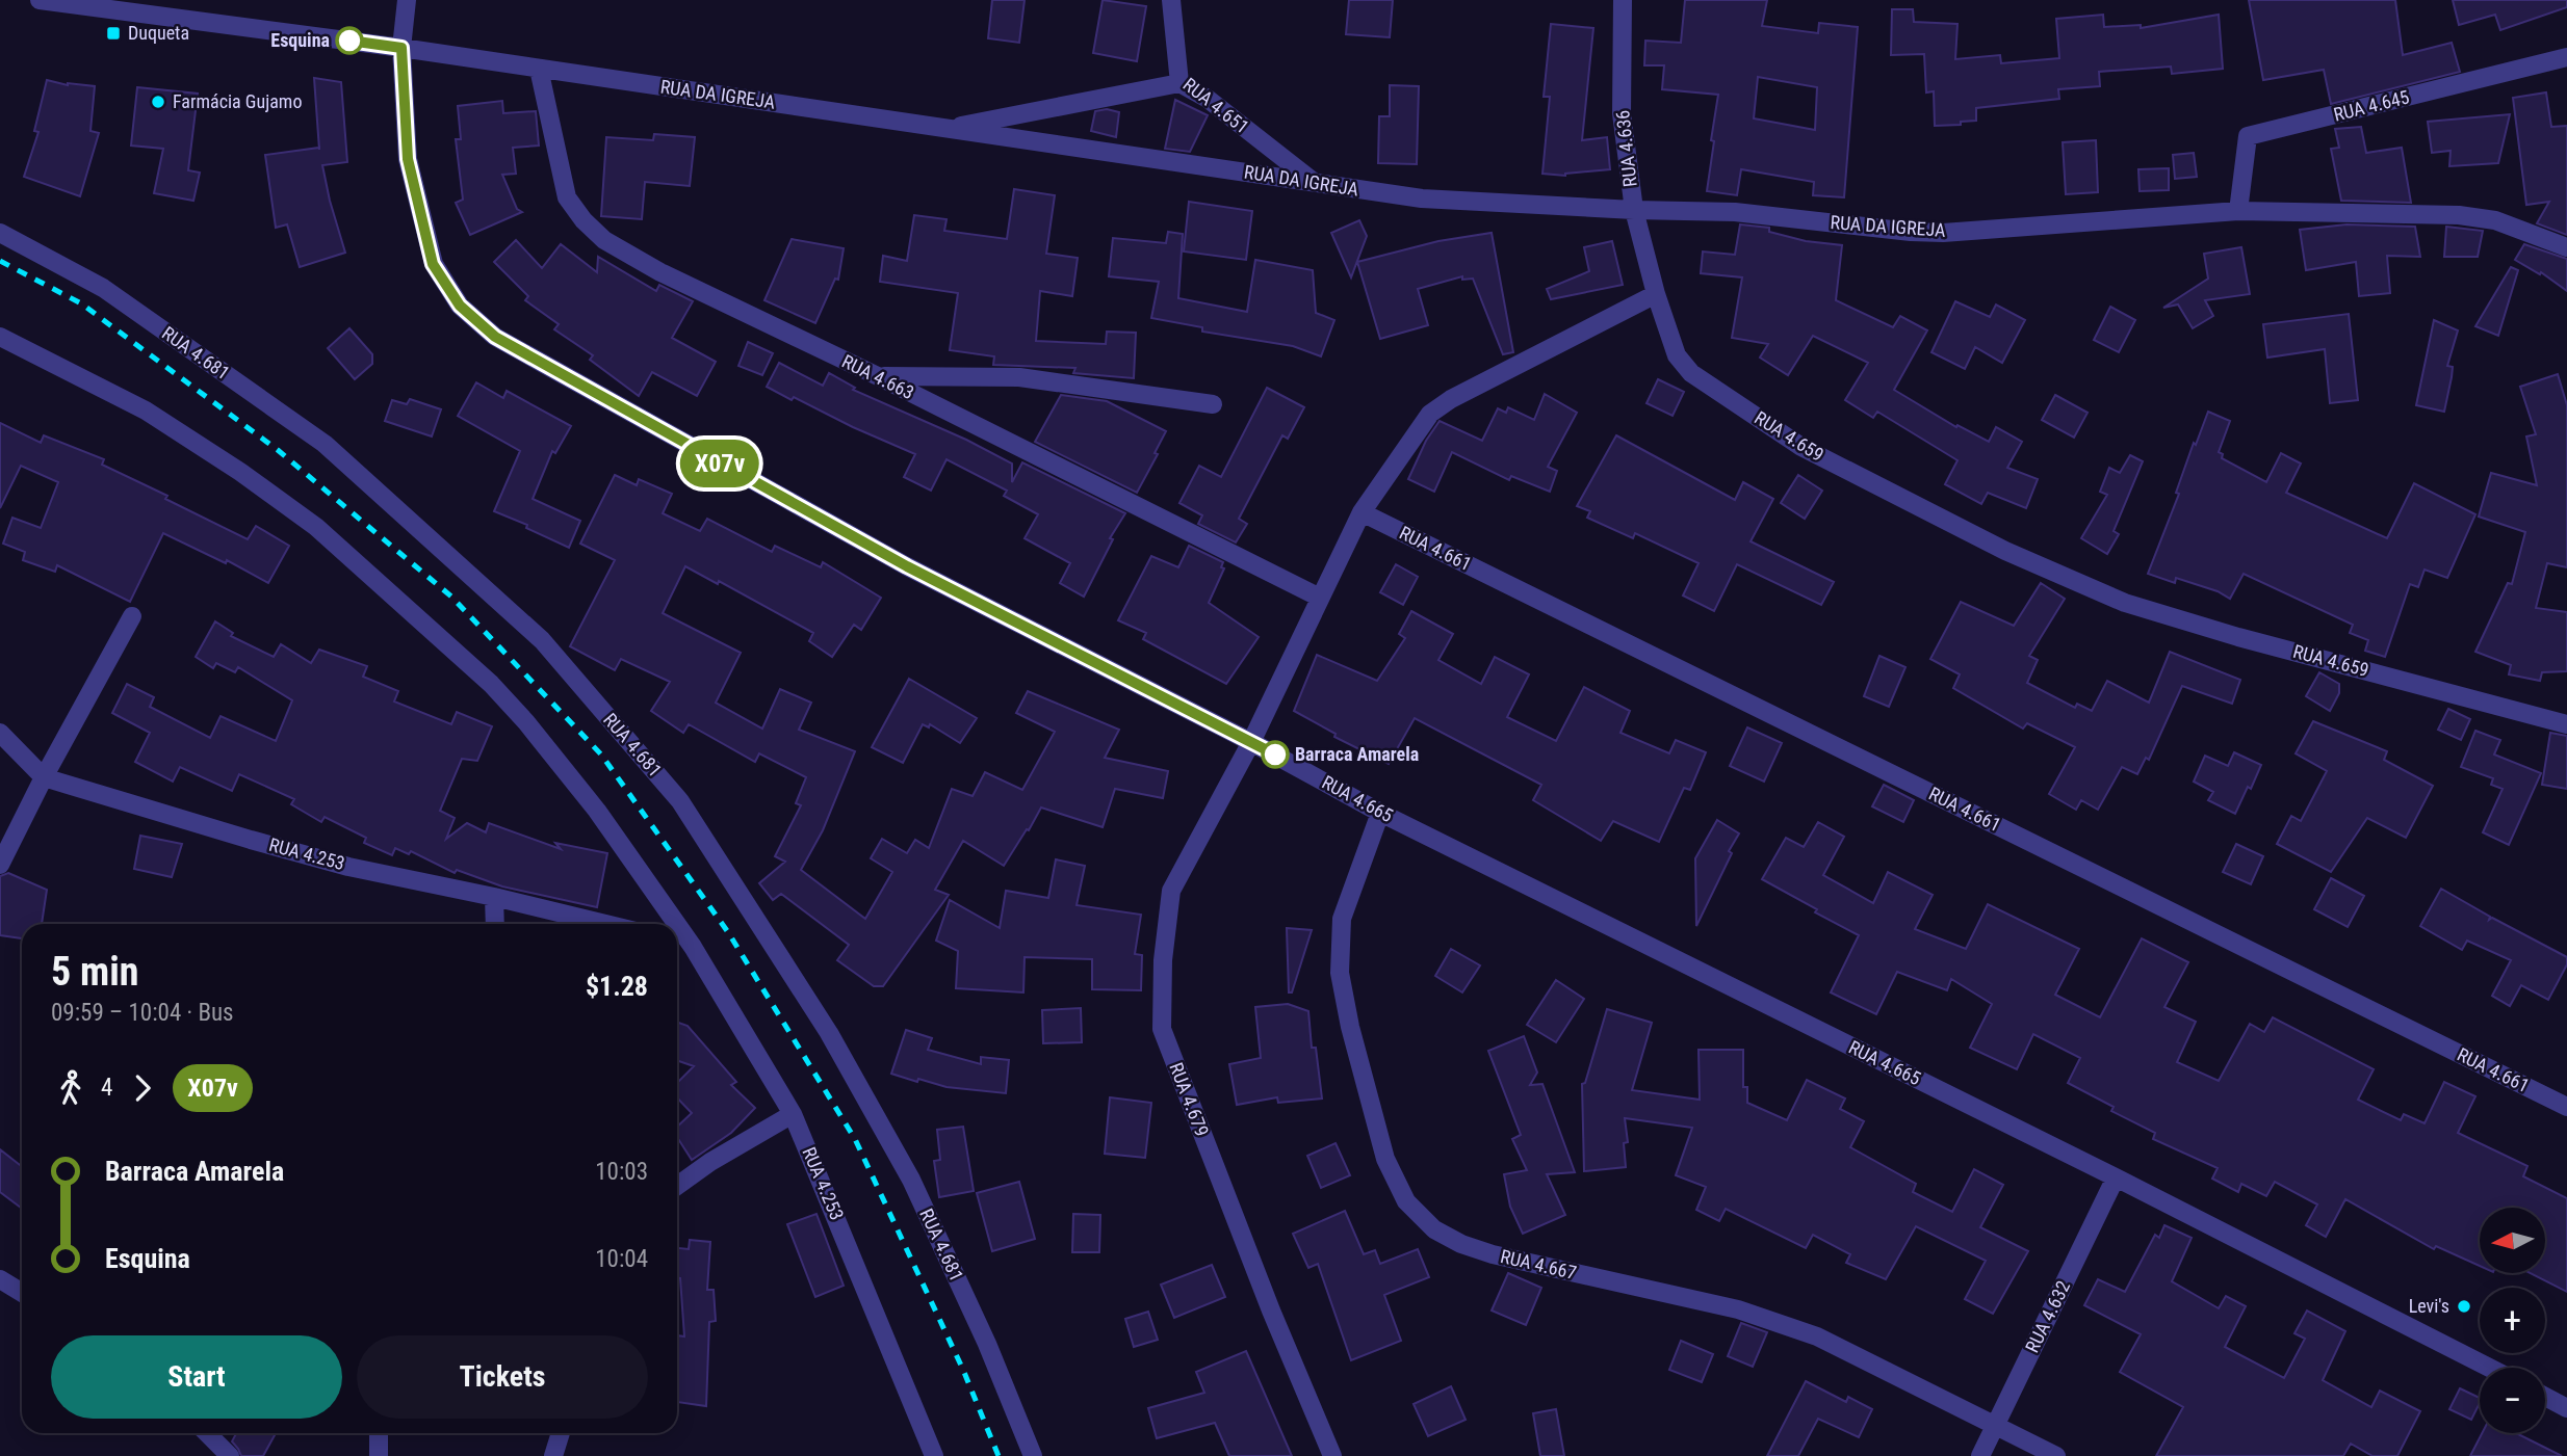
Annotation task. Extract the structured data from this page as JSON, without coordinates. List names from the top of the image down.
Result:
{
  "streets": {
    "street": [
      "RUA DA IGREJA",
      "RUA 4.651",
      "RUA 4.645",
      "RUA 4.636",
      "RUA 4.681",
      "RUA 4.663",
      "RUA 4.659",
      "RUA 4.661",
      "RUA 4.665",
      "RUA 4.253",
      "RUA 4.679",
      "RUA 4.667",
      "RUA 4.632"
    ]
  },
  "crossings": [
    ["RUA DA IGREJA", "RUA 4.651"],
    ["RUA DA IGREJA", "RUA 4.645"],
    ["RUA DA IGREJA", "RUA 4.636"],
    ["RUA DA IGREJA", "RUA 4.663"],
    ["RUA DA IGREJA", "RUA 4.665"],
    ["RUA 4.636", "RUA 4.659"],
    ["RUA 4.665", "RUA 4.679"],
    ["RUA 4.665", "RUA 4.667"],
    ["RUA 4.665", "RUA 4.632"],
    ["RUA 4.667", "RUA 4.632"]
  ],
  "places": {
    "transit": ["Duqueta"],
    "other": [
      "Esquina",
      "Farmácia Gujamo",
      "Barraca Amarela",
      "Levi's"
    ]
  },
  "lines": ["bus line X07v"],
  "north": "left",
  "page": {
    "on_map": "X07v",
    "heading": ["5 min", "09:59 – 10:04 · Bus", "$1.28"],
    "legs": ["4", "X07v"],
    "list": [
      {
        "name": "Barraca Amarela",
        "value": "10:03"
      },
      {
        "name": "Esquina",
        "value": "10:04"
      }
    ],
    "map_buttons": ["+", "−"],
    "buttons": ["Start", "Tickets"]
  }
}
